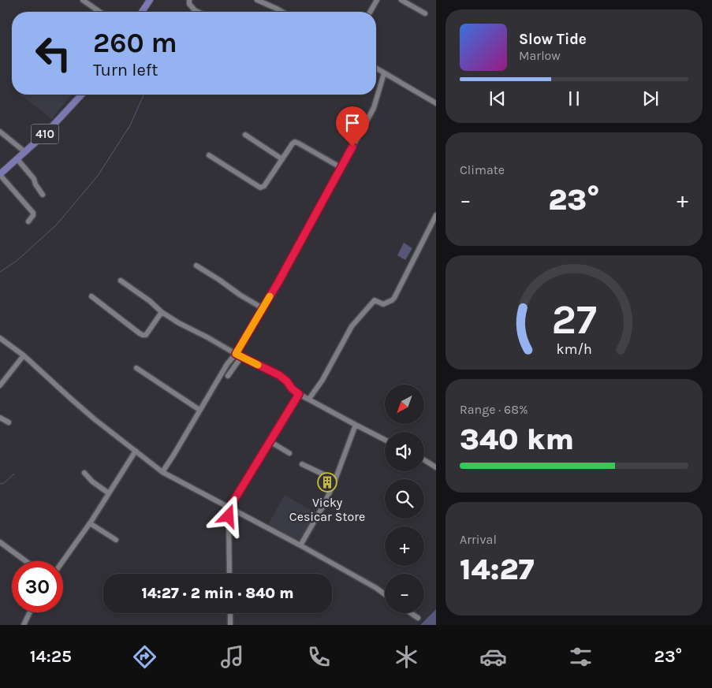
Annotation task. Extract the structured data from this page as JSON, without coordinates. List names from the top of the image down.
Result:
{
  "streets": {
    "main road": ["410"]
  },
  "places": {
    "building": ["Vicky Cesicar Store"]
  },
  "north": "bottom left",
  "page": {
    "turn": ["260 m", "Turn left"],
    "song": ["Slow Tide", "Marlow"],
    "tile": [
      "Climate",
      ["Range · 68%", "340 km"],
      ["Arrival", "14:27"]
    ],
    "heat": ["−", "23°", "+"],
    "map_buttons": ["+", "−"],
    "limit": "30",
    "trip": "14:27 · 2 min · 840 m",
    "tabs": ["14:25", "23°"],
    "gauge": ["27", "km/h"]
  }
}
